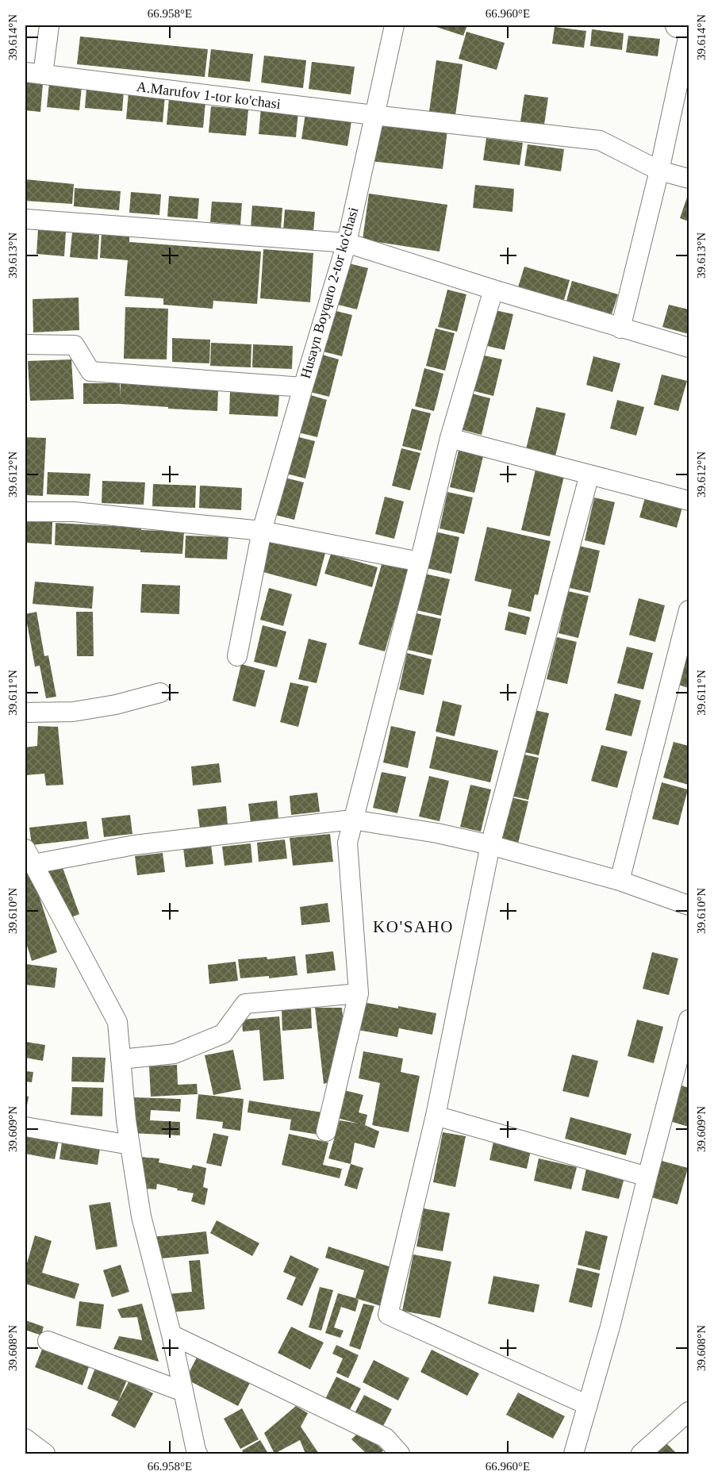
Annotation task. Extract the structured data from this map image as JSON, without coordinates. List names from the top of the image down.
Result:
{
  "streets": {
    "street": ["A.Marufov 1-tor ko'chasi", "Husayn Boyqaro 2-tor ko'chasi"]
  },
  "crossings": [
    ["A.Marufov 1-tor ko'chasi", "Husayn Boyqaro 2-tor ko'chasi"]
  ],
  "districts": ["KO'SAHO"],
  "coordinates": [
    "66.958°E",
    "66.960°E",
    "39.614°N",
    "39.613°N",
    "39.612°N",
    "39.611°N",
    "39.610°N",
    "39.609°N",
    "39.608°N"
  ]
}
